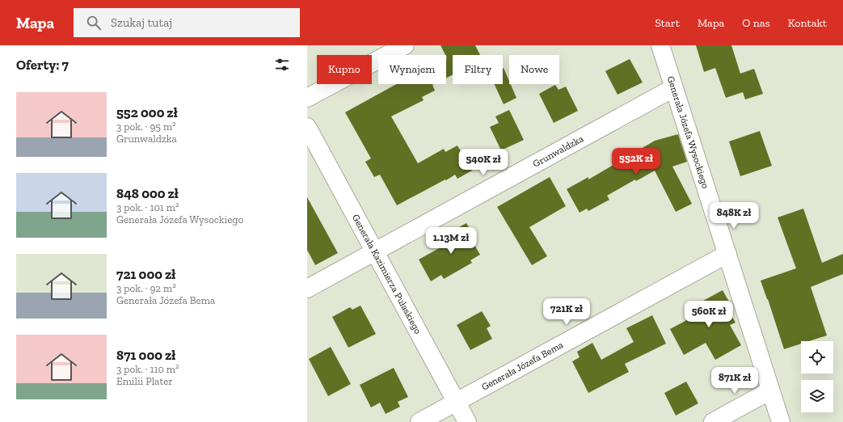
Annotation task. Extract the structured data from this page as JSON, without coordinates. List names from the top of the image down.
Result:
{
  "streets": {
    "street": [
      "Generała Józefa Wysockiego",
      "Grunwaldzka",
      "Generała Kazimierza Pułaskiego",
      "Generała Józefa Bema"
    ]
  },
  "crossings": [
    ["Generała Józefa Wysockiego", "Grunwaldzka"],
    ["Generała Józefa Wysockiego", "Generała Józefa Bema"],
    ["Grunwaldzka", "Generała Kazimierza Pułaskiego"],
    ["Generała Kazimierza Pułaskiego", "Generała Józefa Bema"]
  ],
  "page": {
    "header": "Mapa",
    "search": "Szukaj tutaj",
    "nav": [
      "Start",
      "Mapa",
      "O nas",
      "Kontakt"
    ],
    "heading": "Oferty: 7",
    "chip": [
      "Kupno",
      "Wynajem",
      "Filtry",
      "Nowe"
    ],
    "list": [
      {
        "name": "552 000 zł",
        "note": "3 pok. · 95 m² · Grunwaldzka"
      },
      {
        "name": "848 000 zł",
        "note": "3 pok. · 101 m² · Generała Józefa Wysockiego"
      },
      {
        "name": "721 000 zł",
        "note": "3 pok. · 92 m² · Generała Józefa Bema"
      },
      {
        "name": "871 000 zł",
        "note": "3 pok. · 110 m² · Emilii Plater"
      }
    ],
    "price": [
      "552K zł",
      "540K zł",
      "848K zł",
      "1.13M zł",
      "721K zł",
      "560K zł",
      "871K zł"
    ]
  }
}
